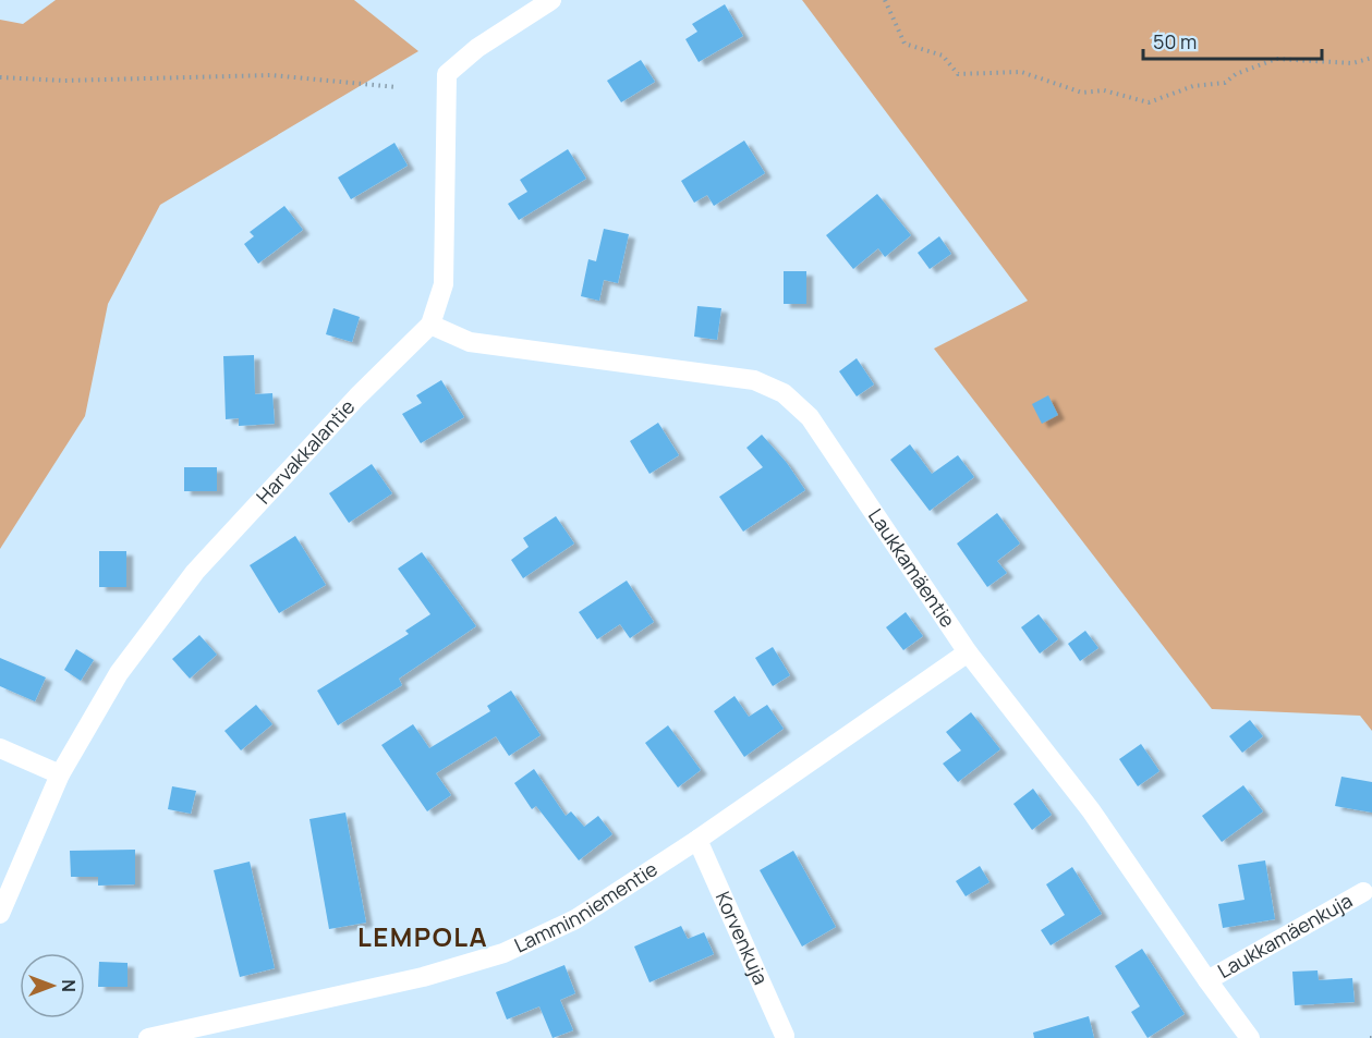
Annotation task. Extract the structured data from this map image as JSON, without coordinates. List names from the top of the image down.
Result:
{
  "streets": {
    "street": [
      "Harvakkalantie",
      "Laukkamäentie",
      "Lamminniementie",
      "Laukkamäenkuja",
      "Korvenkuja"
    ]
  },
  "crossings": [
    ["Harvakkalantie", "Laukkamäentie"],
    ["Laukkamäentie", "Lamminniementie"],
    ["Laukkamäentie", "Laukkamäenkuja"],
    ["Lamminniementie", "Korvenkuja"]
  ],
  "districts": ["LEMPOLA"],
  "scale_bar": "50 m",
  "north": "right"
}
